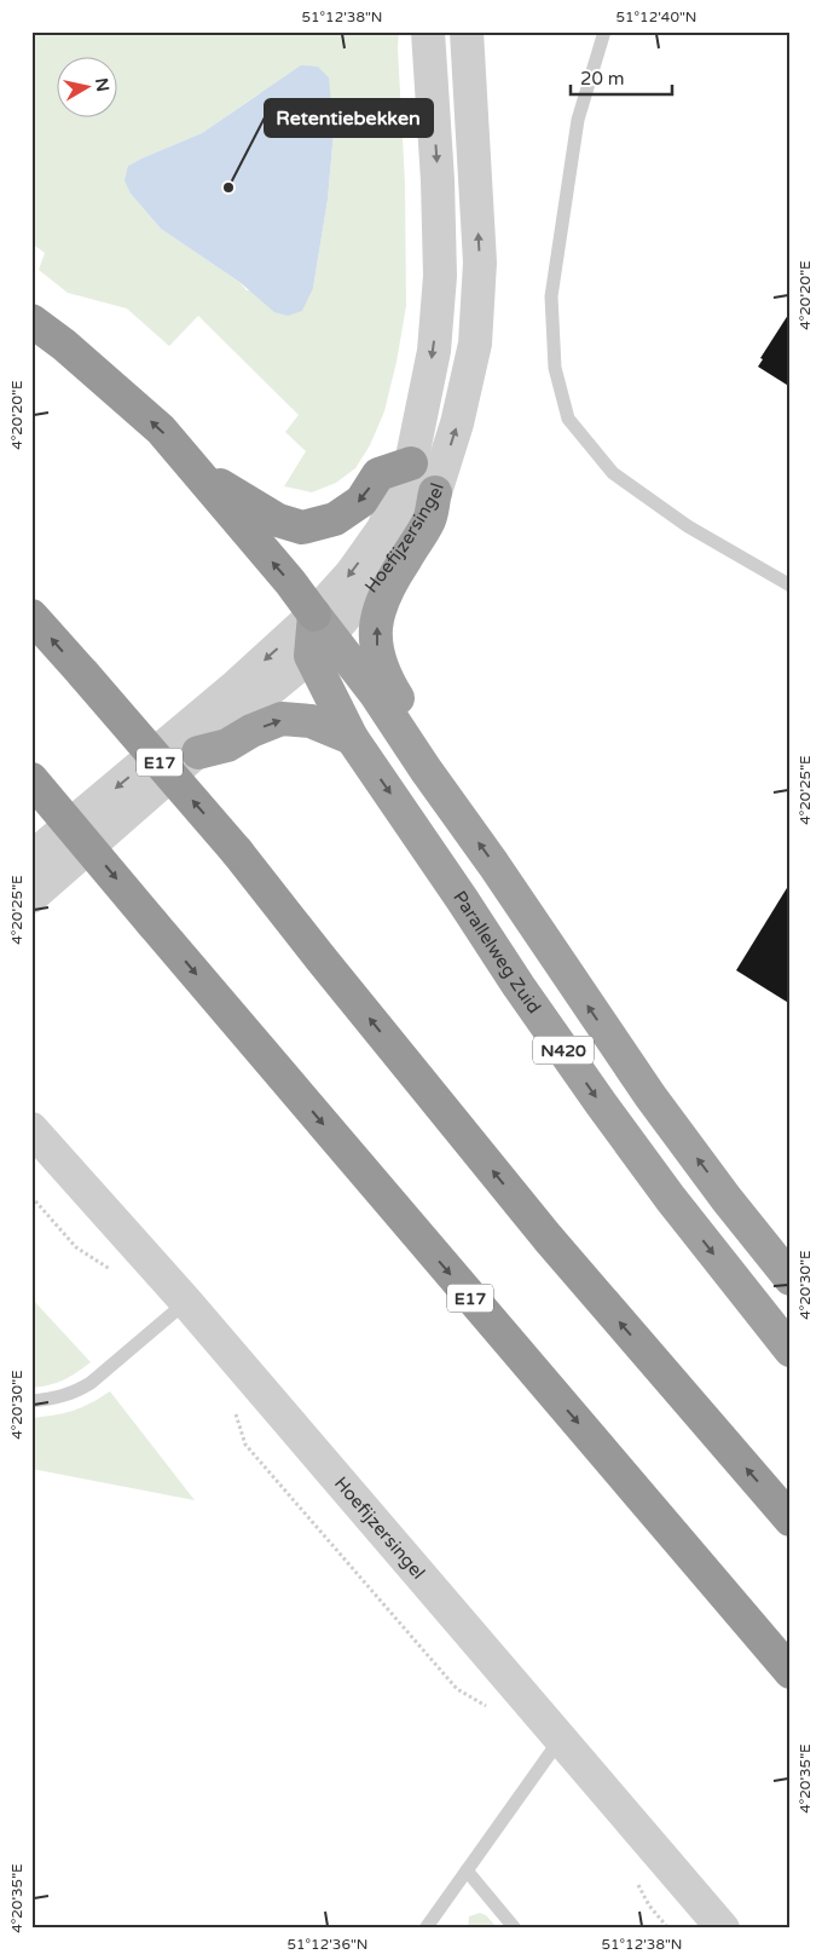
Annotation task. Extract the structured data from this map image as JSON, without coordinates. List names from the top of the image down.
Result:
{
  "streets": {
    "highway": ["E17", "Parallelweg Zuid", "N420"],
    "street": ["Hoefijzersingel"]
  },
  "crossings": [
    ["Hoefijzersingel", "Parallelweg Zuid"],
    ["Hoefijzersingel", "N420"],
    ["Parallelweg Zuid", "N420"]
  ],
  "places": ["Retentiebekken"],
  "scale_bar": "20 m",
  "north": "right",
  "coordinates": [
    "51°12'38\"N",
    "51°12'40\"N",
    "4°20'20\"E",
    "4°20'25\"E",
    "4°20'30\"E",
    "4°20'35\"E",
    "51°12'36\"N"
  ]
}
